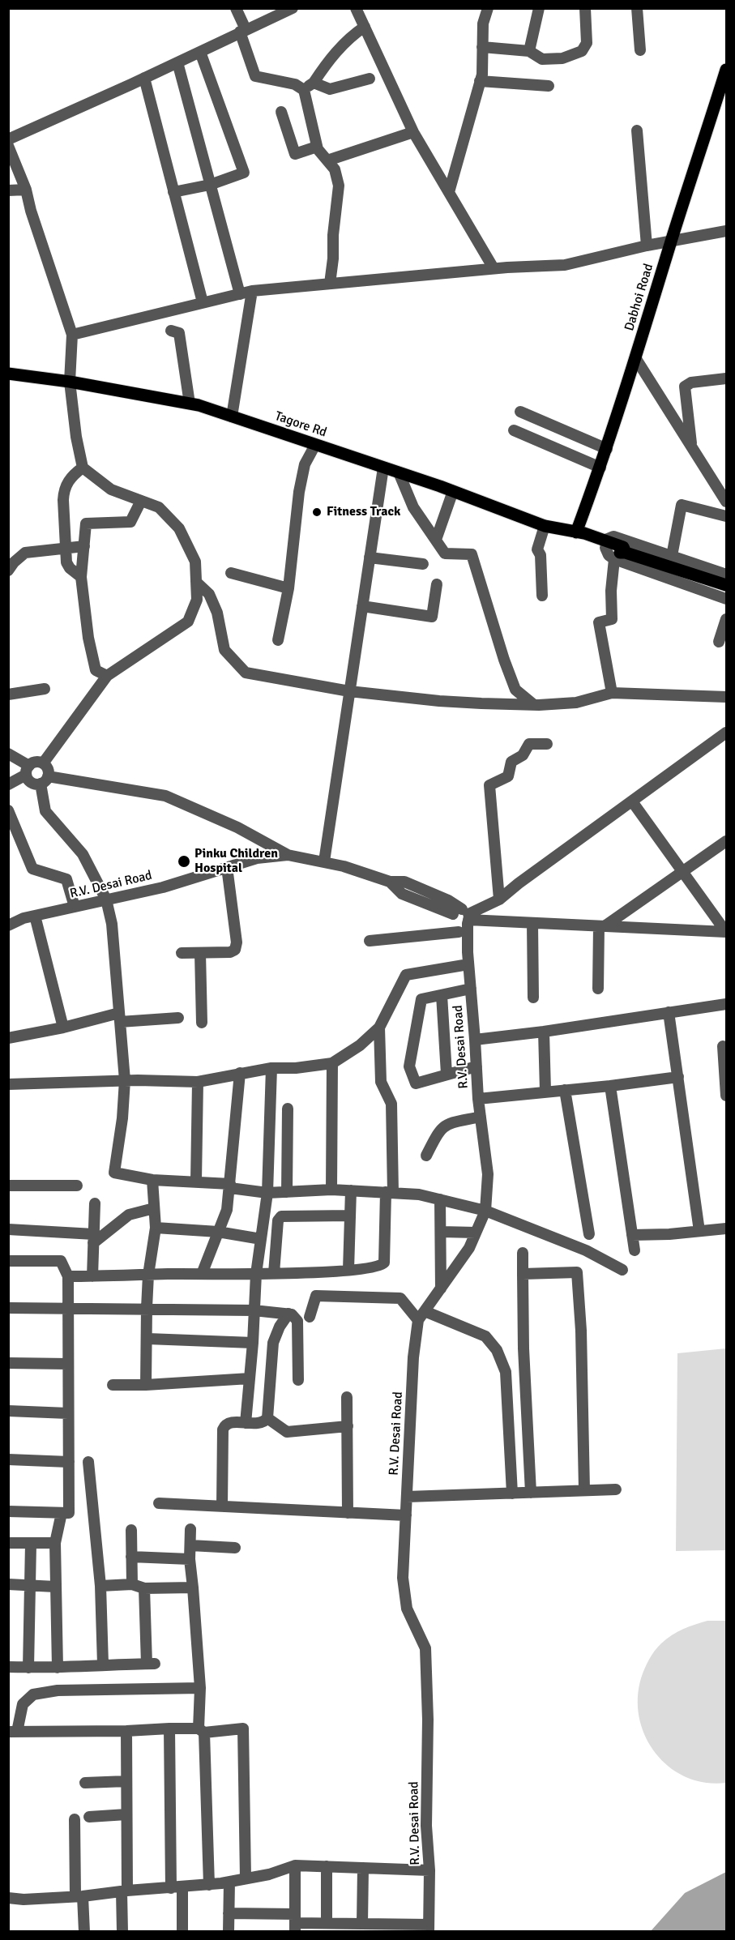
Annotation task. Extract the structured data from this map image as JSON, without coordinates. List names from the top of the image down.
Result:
{
  "streets": {
    "main road": ["Dabhoi Road", "Tagore Rd"],
    "street": ["R.V. Desai Road"]
  },
  "crossings": [
    ["Dabhoi Road", "Tagore Rd"]
  ],
  "places": ["Fitness Track", "Pinku Children Hospital"]
}
